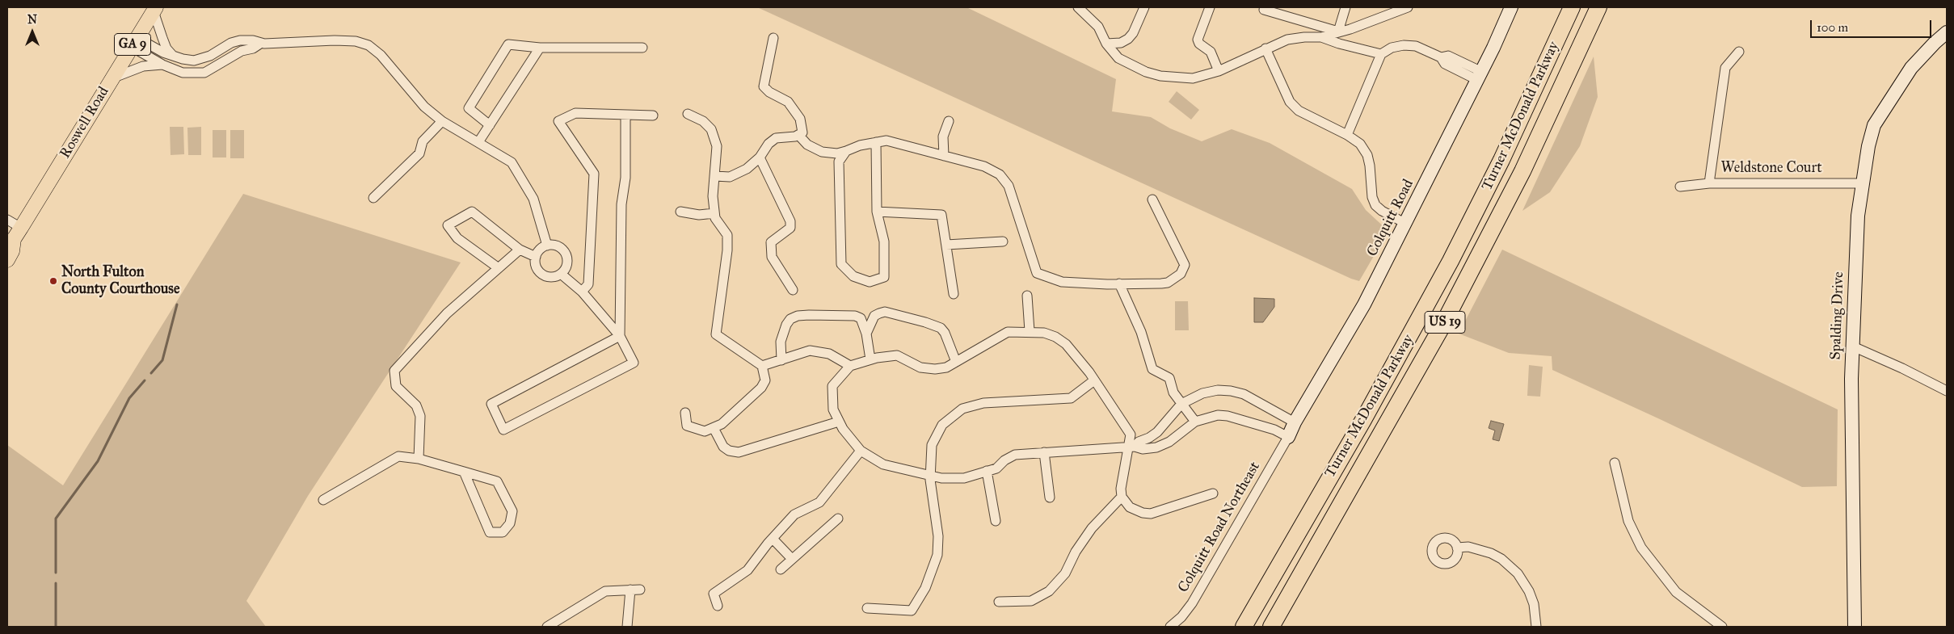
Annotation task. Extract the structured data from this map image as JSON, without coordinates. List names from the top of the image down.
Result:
{
  "streets": {
    "highway": ["Turner McDonald Parkway", "US 19"],
    "main road": ["GA 9", "Roswell Road"],
    "street": [
      "Weldstone Court",
      "Colquitt Road",
      "Spalding Drive",
      "Colquitt Road Northeast"
    ]
  },
  "crossings": [
    ["Weldstone Court", "Spalding Drive"],
    ["Colquitt Road", "Colquitt Road Northeast"]
  ],
  "places": ["North Fulton County Courthouse"],
  "scale_bar": "100 m",
  "north": "top"
}
